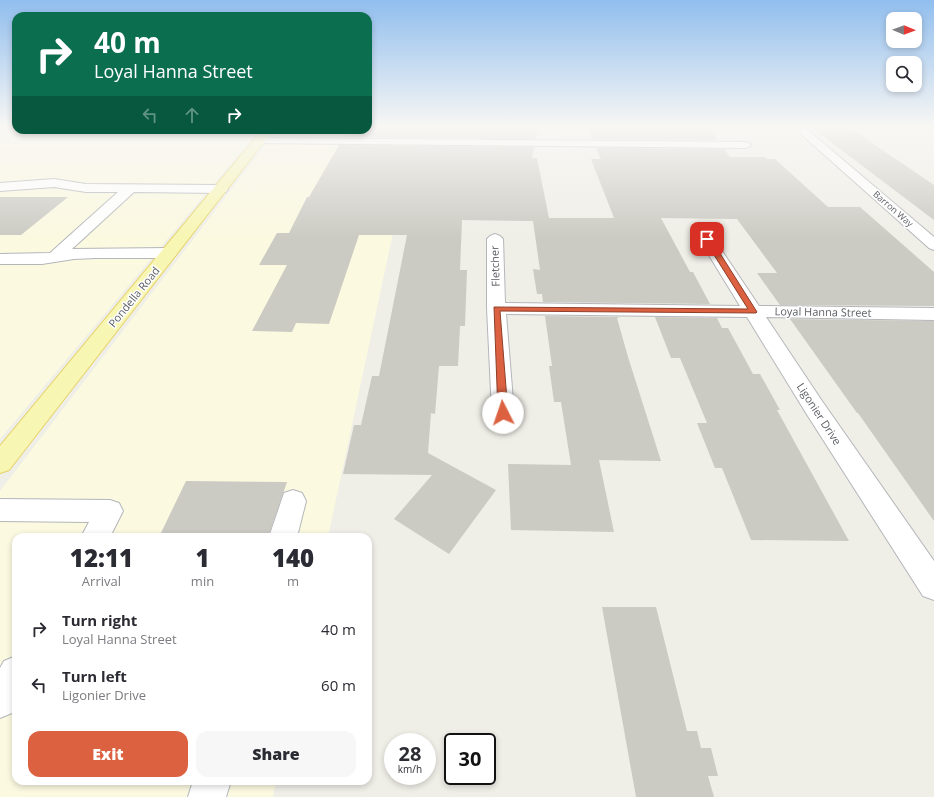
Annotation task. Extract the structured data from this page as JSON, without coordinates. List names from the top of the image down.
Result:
{
  "streets": {
    "main road": ["Pondella Road"],
    "street": [
      "Barron Way",
      "Fletcher",
      "Loyal Hanna Street",
      "Ligonier Drive"
    ]
  },
  "crossings": [
    ["Fletcher", "Loyal Hanna Street"],
    ["Loyal Hanna Street", "Ligonier Drive"]
  ],
  "north": "right",
  "page": {
    "turn": ["40 m", "Loyal Hanna Street"],
    "eta": [
      "12:11",
      "Arrival",
      "1",
      "min",
      "140",
      "m"
    ],
    "list": [
      {
        "name": "Turn right",
        "note": "Loyal Hanna Street",
        "value": "40 m"
      },
      {
        "name": "Turn left",
        "note": "Ligonier Drive",
        "value": "60 m"
      }
    ],
    "buttons": ["Exit", "Share"],
    "speed": "28 km/h",
    "limit": "30"
  }
}
